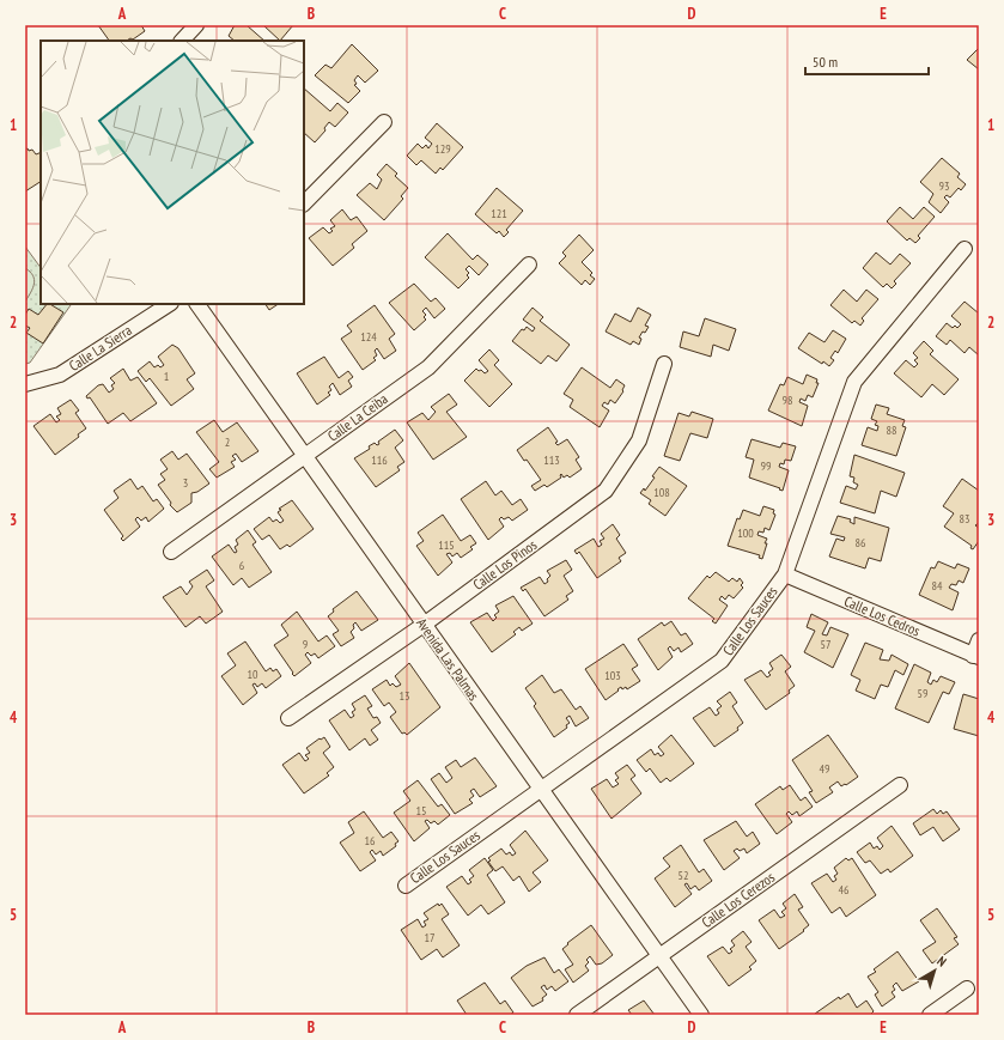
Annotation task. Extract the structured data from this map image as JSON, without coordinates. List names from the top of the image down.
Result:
{
  "streets": {
    "street": [
      "Calle La Sierra",
      "Calle La Ceiba",
      "Calle Los Pinos",
      "Calle Los Cedros",
      "Calle Los Sauces",
      "Avenida Las Palmas",
      "Calle Los Cerezos"
    ]
  },
  "crossings": [
    ["Calle La Ceiba", "Avenida Las Palmas"],
    ["Calle Los Pinos", "Avenida Las Palmas"],
    ["Calle Los Cedros", "Calle Los Sauces"],
    ["Calle Los Sauces", "Avenida Las Palmas"],
    ["Avenida Las Palmas", "Calle Los Cerezos"]
  ],
  "house_numbers": [
    "129",
    "93",
    "121",
    "124",
    "1",
    "98",
    "88",
    "2",
    "116",
    "113",
    "99",
    "3",
    "108",
    "83",
    "100",
    "86",
    "115",
    "6",
    "84",
    "9",
    "57",
    "10",
    "103",
    "59",
    "13",
    "49",
    "15",
    "16",
    "52",
    "46",
    "17"
  ],
  "scale_bar": "50 m",
  "north": "top right",
  "grid": {
    "columns": [
      "A",
      "B",
      "C",
      "D",
      "E"
    ],
    "rows": [
      "1",
      "2",
      "3",
      "4",
      "5"
    ]
  }
}
